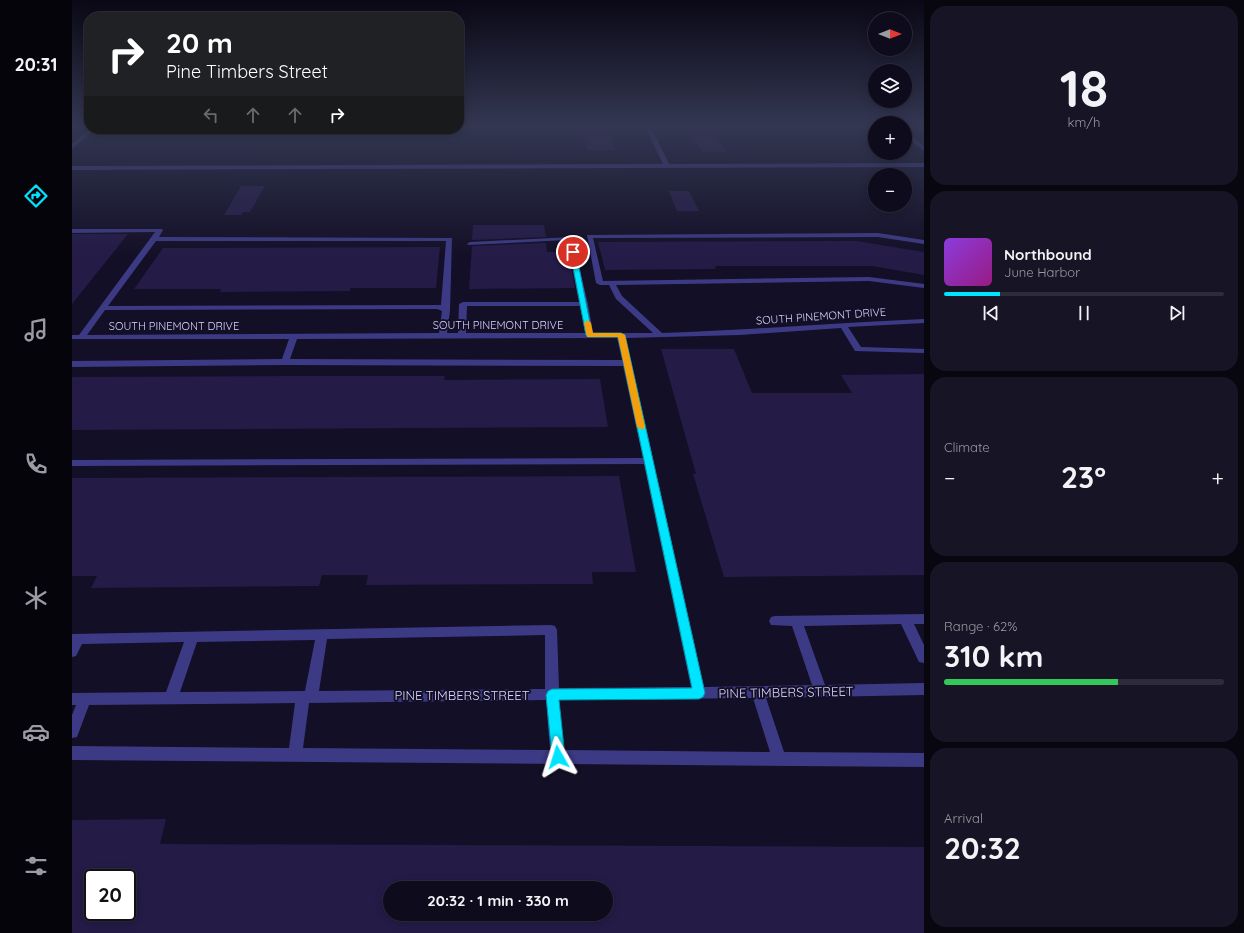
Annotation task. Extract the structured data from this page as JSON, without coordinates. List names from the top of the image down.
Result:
{
  "streets": {
    "street": ["SOUTH PINEMONT DRIVE", "PINE TIMBERS STREET"]
  },
  "north": "right",
  "page": {
    "tabs": "20:31",
    "tile": [
      ["18", "km/h"],
      "Climate",
      ["Range · 62%", "310 km"],
      ["Arrival", "20:32"]
    ],
    "map_buttons": ["+", "−"],
    "turn": ["20 m", "Pine Timbers Street"],
    "song": ["Northbound", "June Harbor"],
    "heat": ["−", "23°", "+"],
    "limit": "20",
    "trip": "20:32 · 1 min · 330 m"
  }
}
